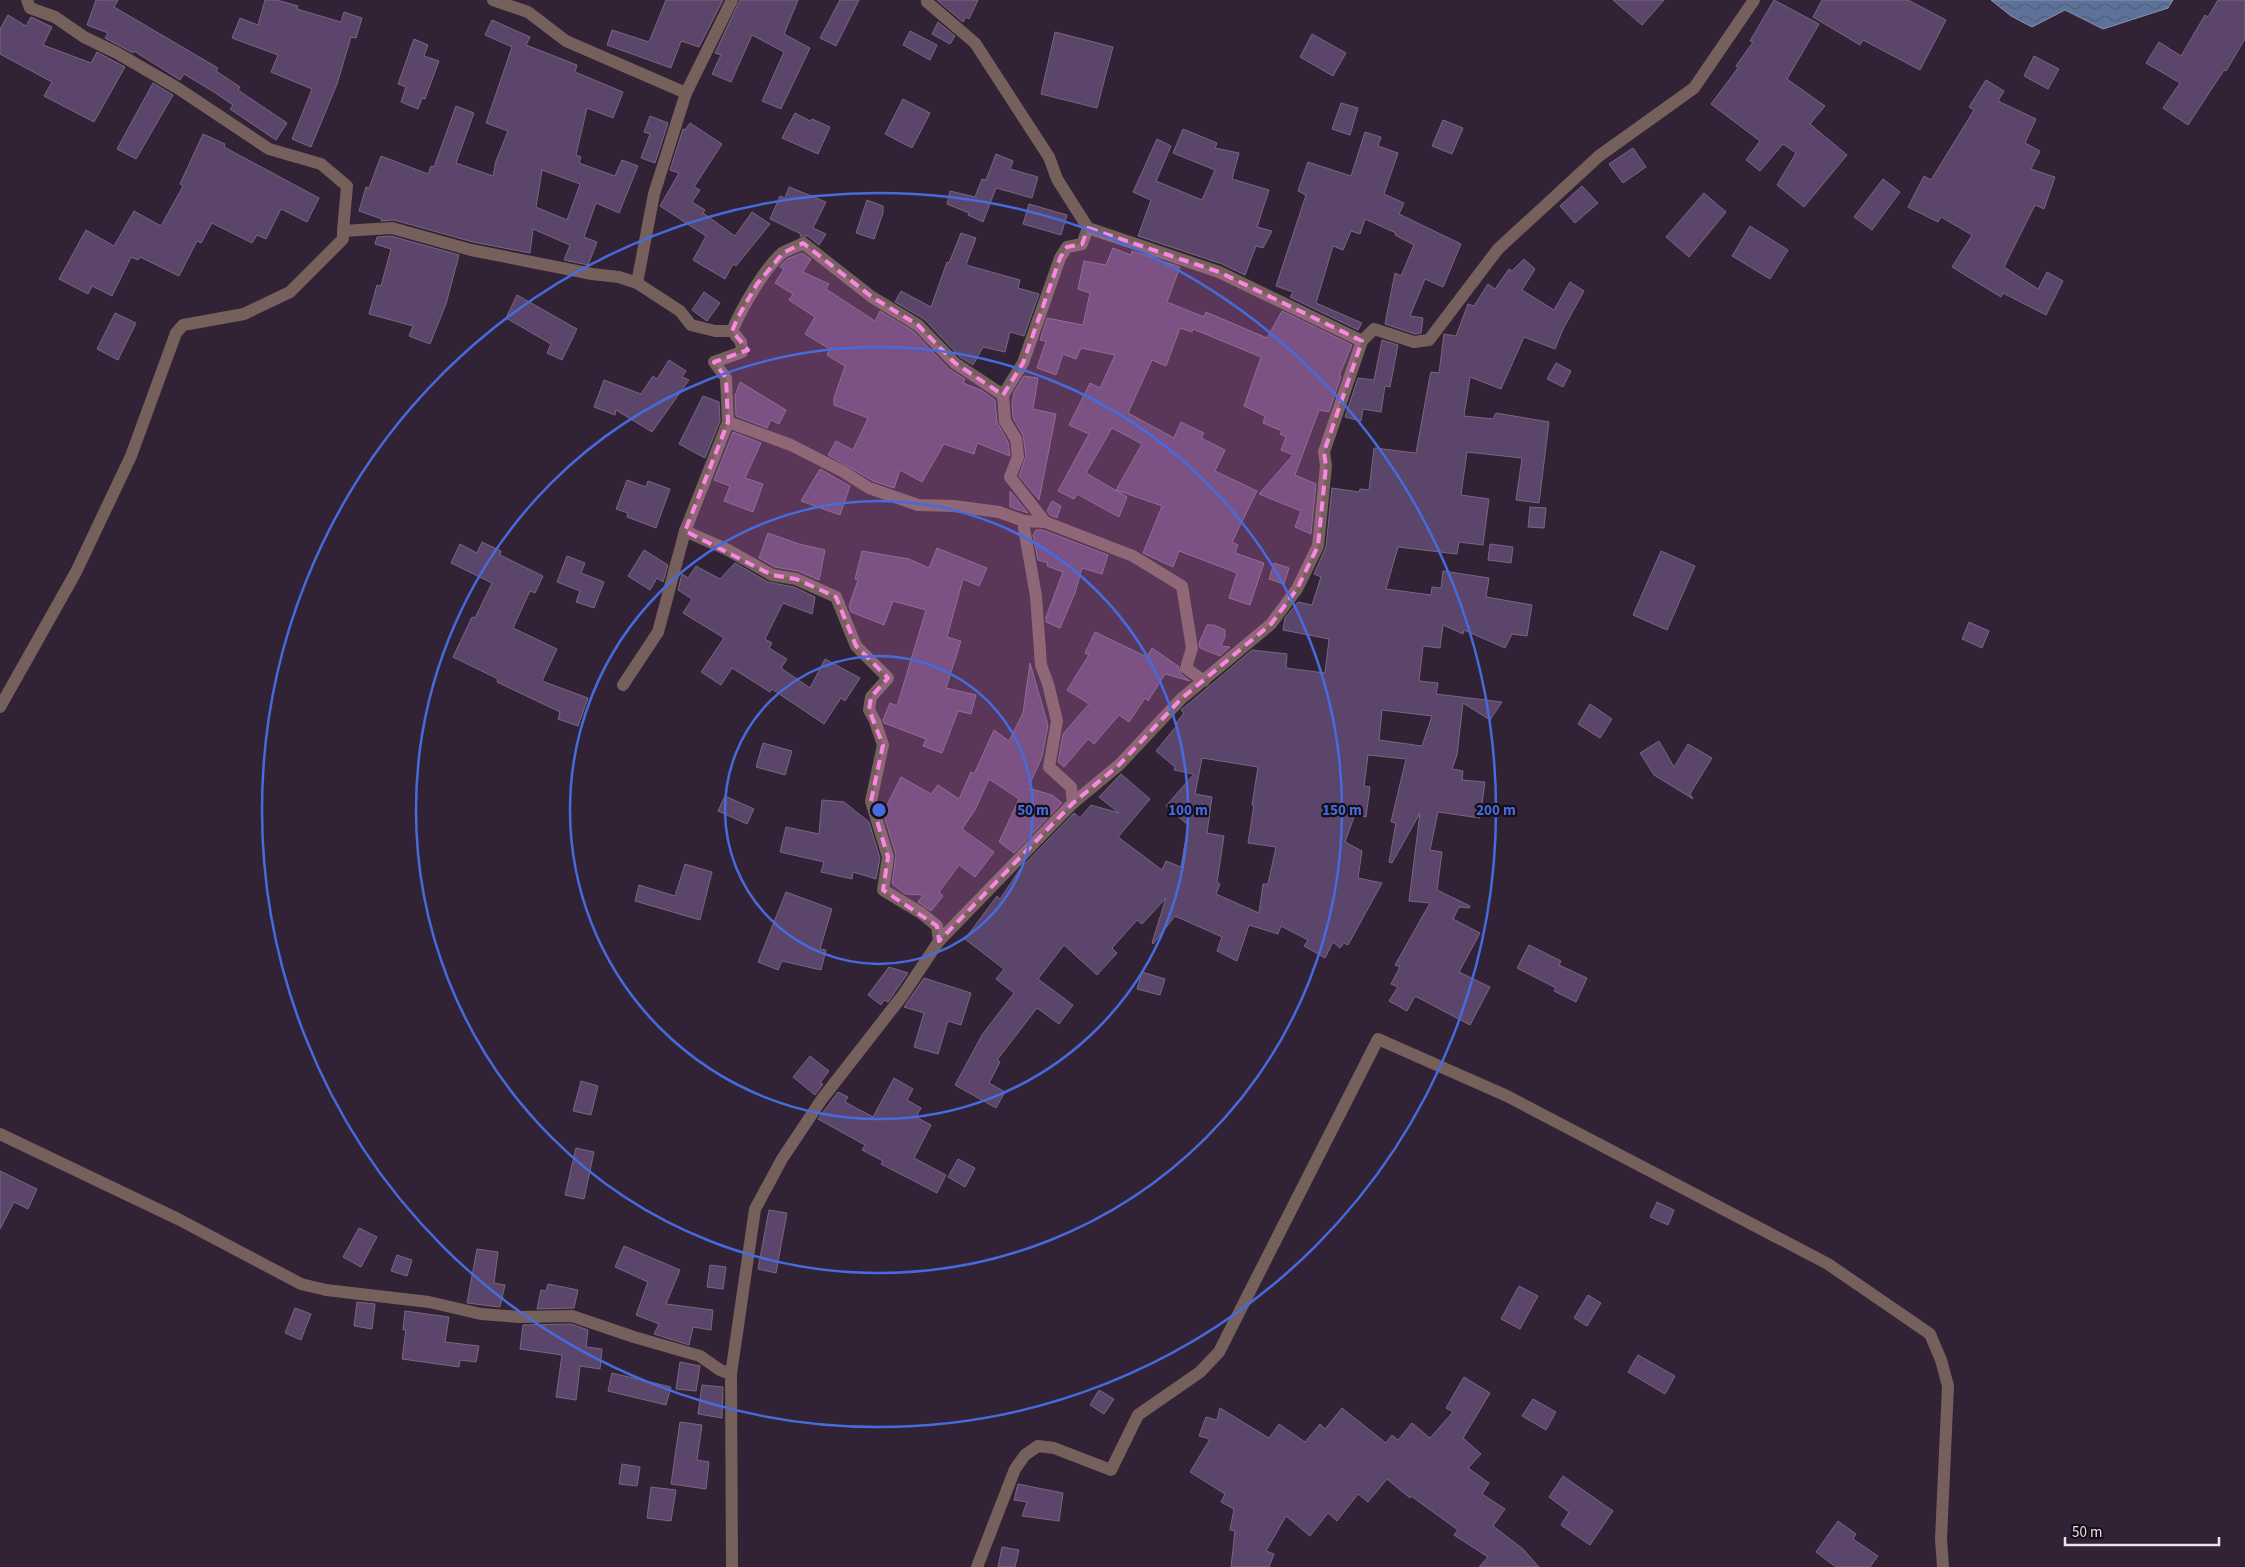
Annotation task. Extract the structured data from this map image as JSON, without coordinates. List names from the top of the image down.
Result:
{
  "scale_bar": "50 m",
  "rings": [
    "50 m",
    "100 m",
    "150 m",
    "200 m"
  ]
}
